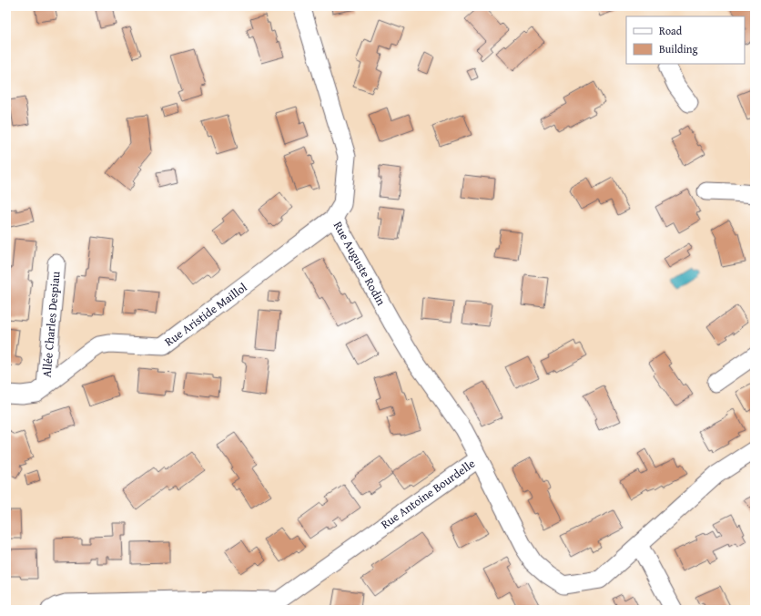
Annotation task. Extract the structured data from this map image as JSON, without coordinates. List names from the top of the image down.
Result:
{
  "streets": {
    "street": [
      "Rue Auguste Rodin",
      "Rue Aristide Maillol",
      "Allée Charles Despiau",
      "Rue Antoine Bourdelle"
    ]
  },
  "crossings": [
    ["Rue Auguste Rodin", "Rue Aristide Maillol"],
    ["Rue Auguste Rodin", "Rue Antoine Bourdelle"],
    ["Rue Aristide Maillol", "Allée Charles Despiau"]
  ],
  "legend": ["Road", "Building"]
}
